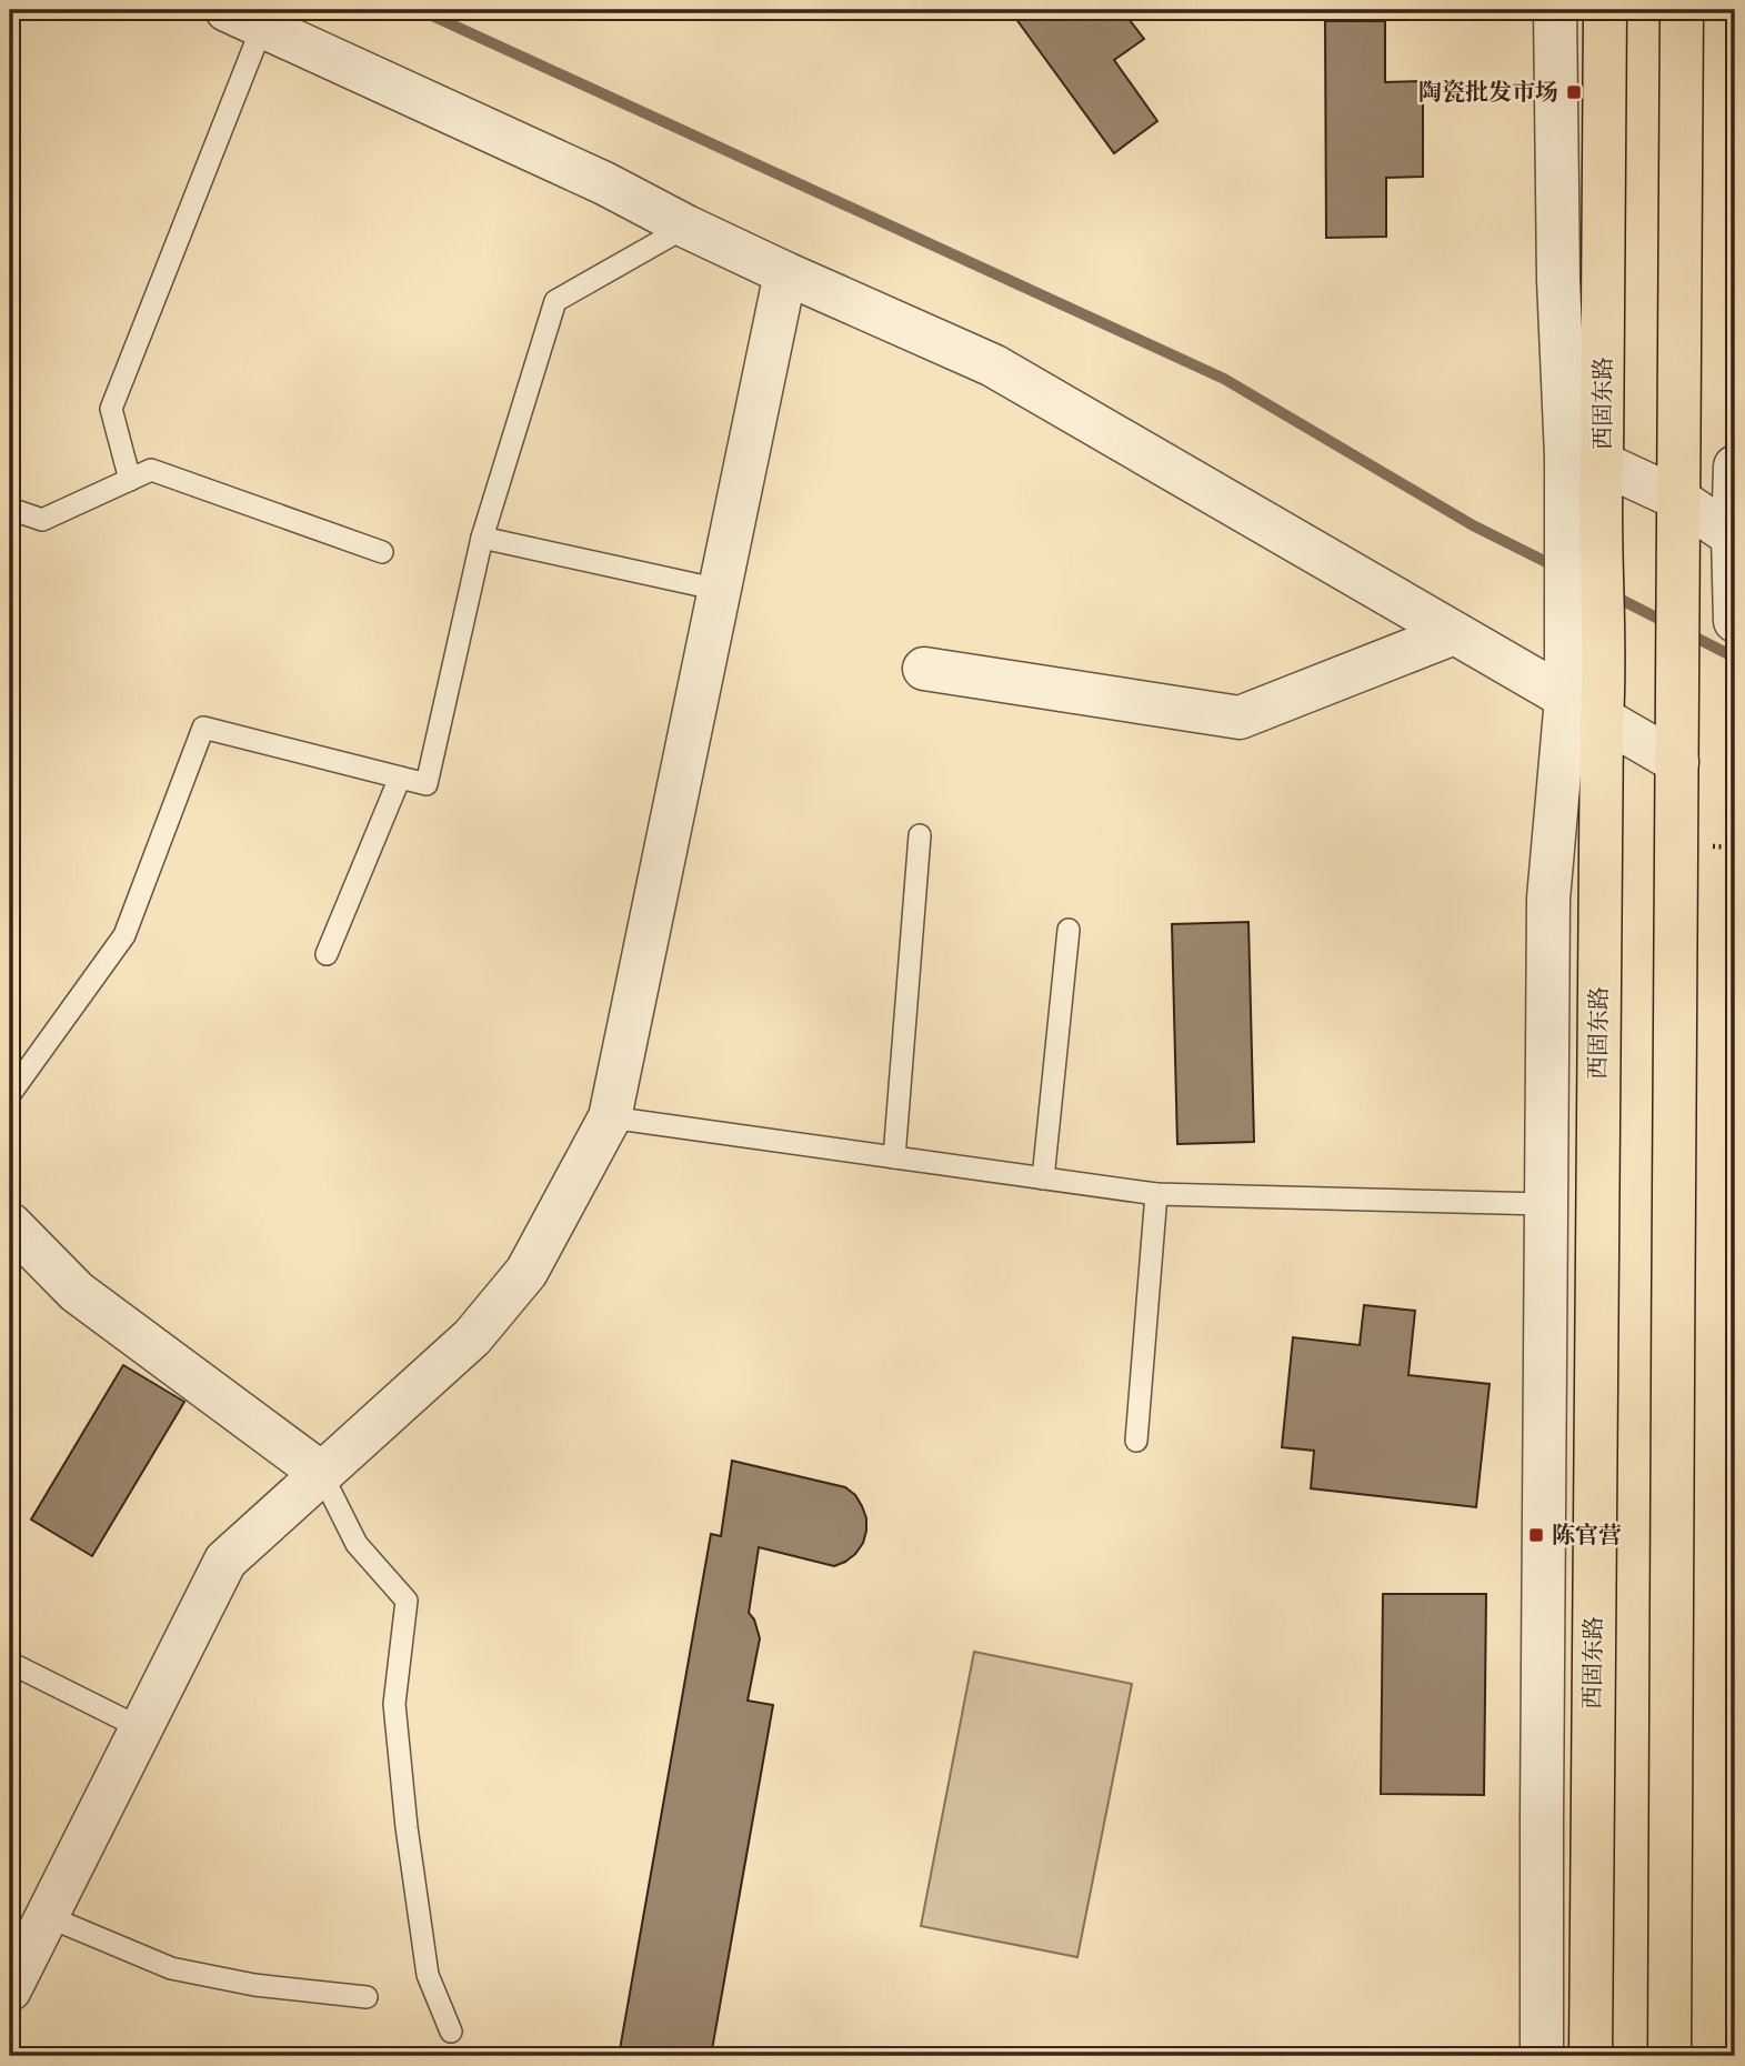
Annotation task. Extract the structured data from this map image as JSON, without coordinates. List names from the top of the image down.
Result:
{
  "streets": {
    "main road": ["西固东路"]
  },
  "places": {
    "transit": ["陶瓷批发市场", "陈官营"]
  }
}
